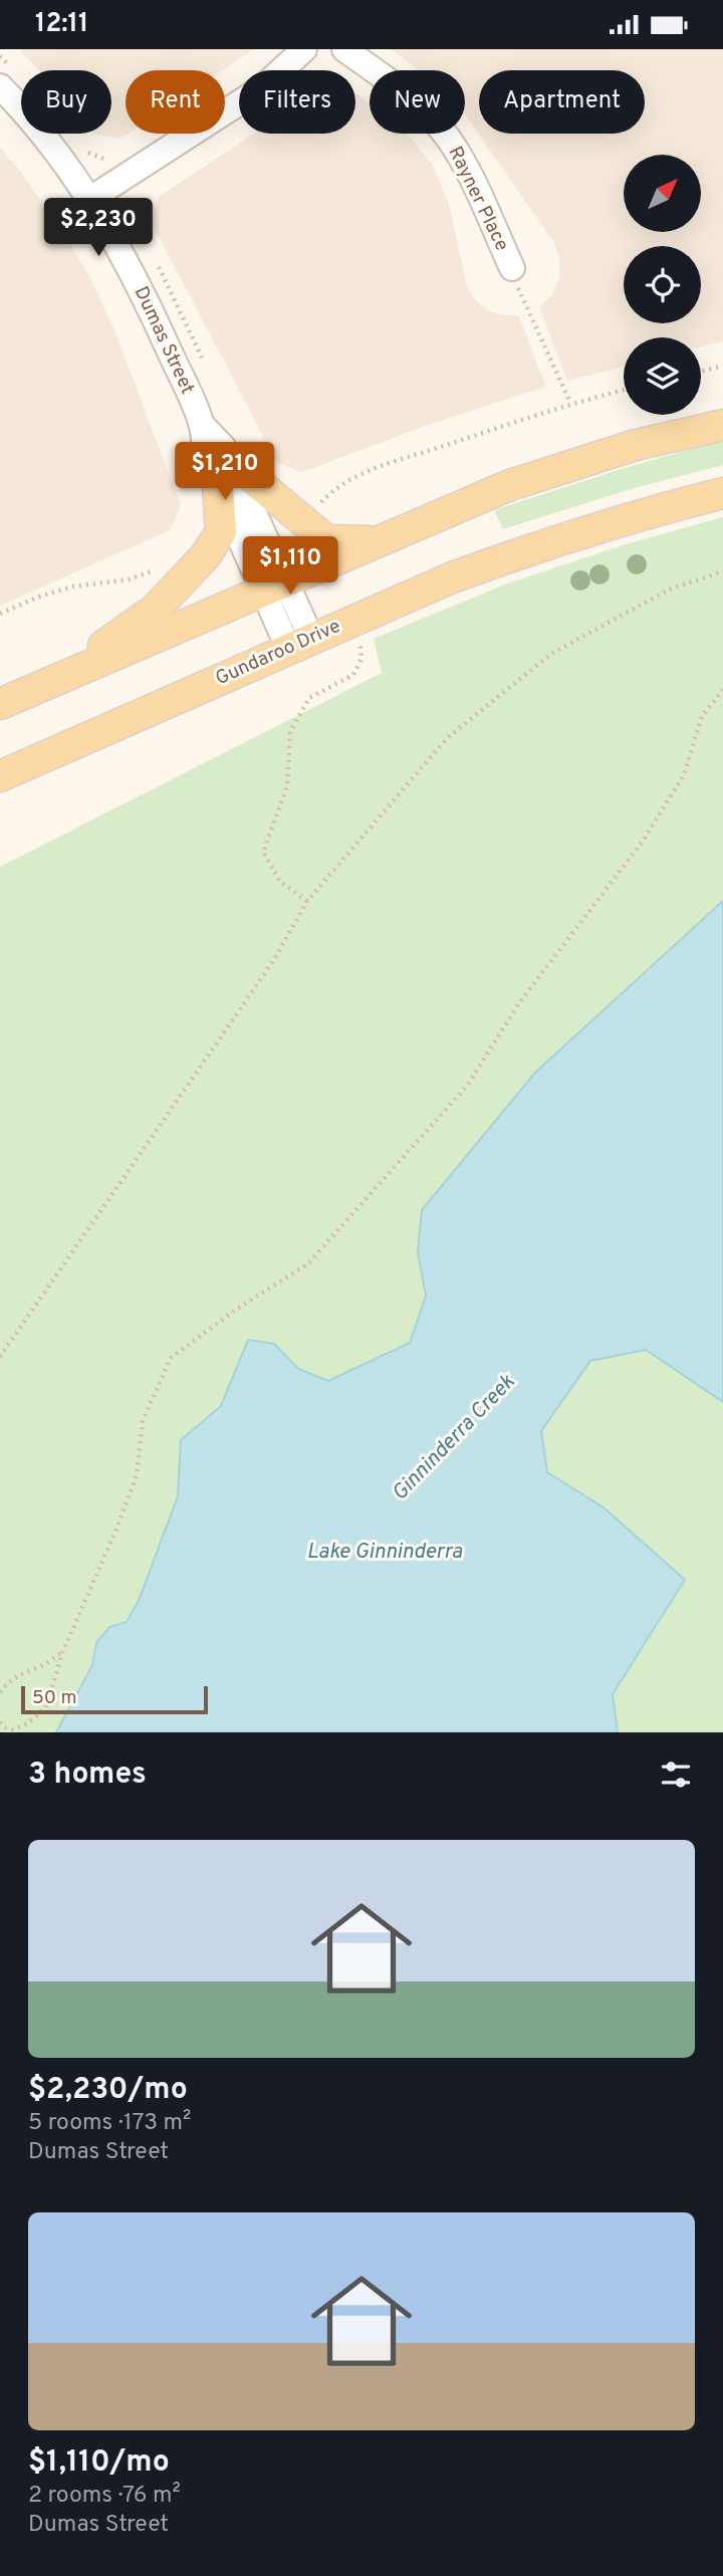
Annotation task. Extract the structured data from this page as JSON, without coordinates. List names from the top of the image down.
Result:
{
  "streets": {
    "main road": ["Gundaroo Drive"],
    "street": ["Rayner Place", "Dumas Street"]
  },
  "crossings": [
    ["Dumas Street", "Gundaroo Drive"]
  ],
  "water": ["Ginninderra Creek", "Lake Ginninderra"],
  "scale_bar": "50 m",
  "north": "top right",
  "page": {
    "status": "12:11",
    "chip": [
      "Buy",
      "Rent",
      "Filters",
      "New",
      "Apartment"
    ],
    "price": ["$2,230", "$1,210", "$1,110"],
    "scale": "50 m",
    "heading": "3 homes",
    "list": [
      {
        "name": "$2,230/mo",
        "note": "5 rooms · 173 m² · Dumas Street"
      },
      {
        "name": "$1,110/mo",
        "note": "2 rooms · 76 m² · Dumas Street"
      }
    ]
  }
}
